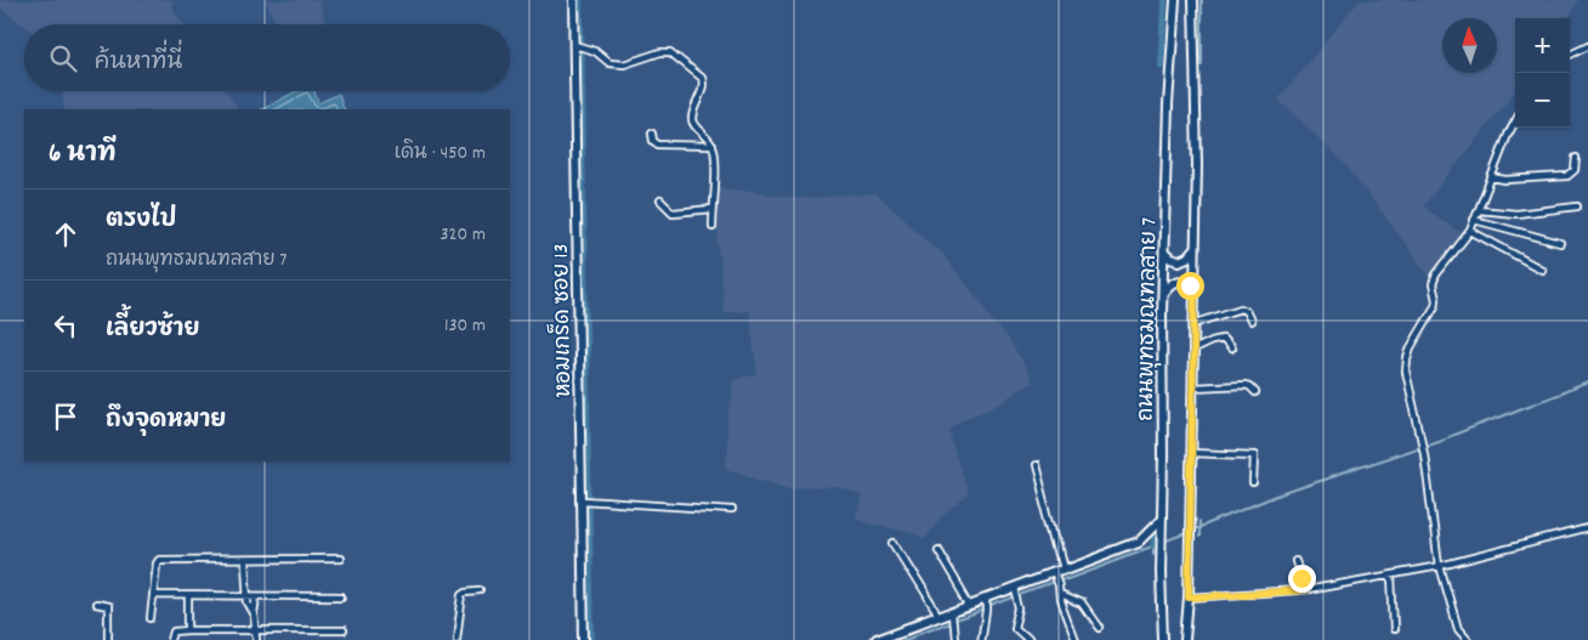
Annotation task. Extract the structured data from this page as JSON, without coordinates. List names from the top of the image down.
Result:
{
  "streets": {
    "main road": ["ถนนพุทธมณฑลสาย 7", "หอมเกร็ด ซอย 13"]
  },
  "north": "top",
  "page": {
    "map_buttons": ["+", "−"],
    "search": "ค้นหาที่นี่",
    "heading": ["6 นาที", "เดิน · 450 m"],
    "list": [
      ["ตรงไป", "ถนนพุทธมณฑลสาย 7", "320 m"],
      ["เลี้ยวซ้าย", "130 m"],
      "ถึงจุดหมาย"
    ]
  }
}
